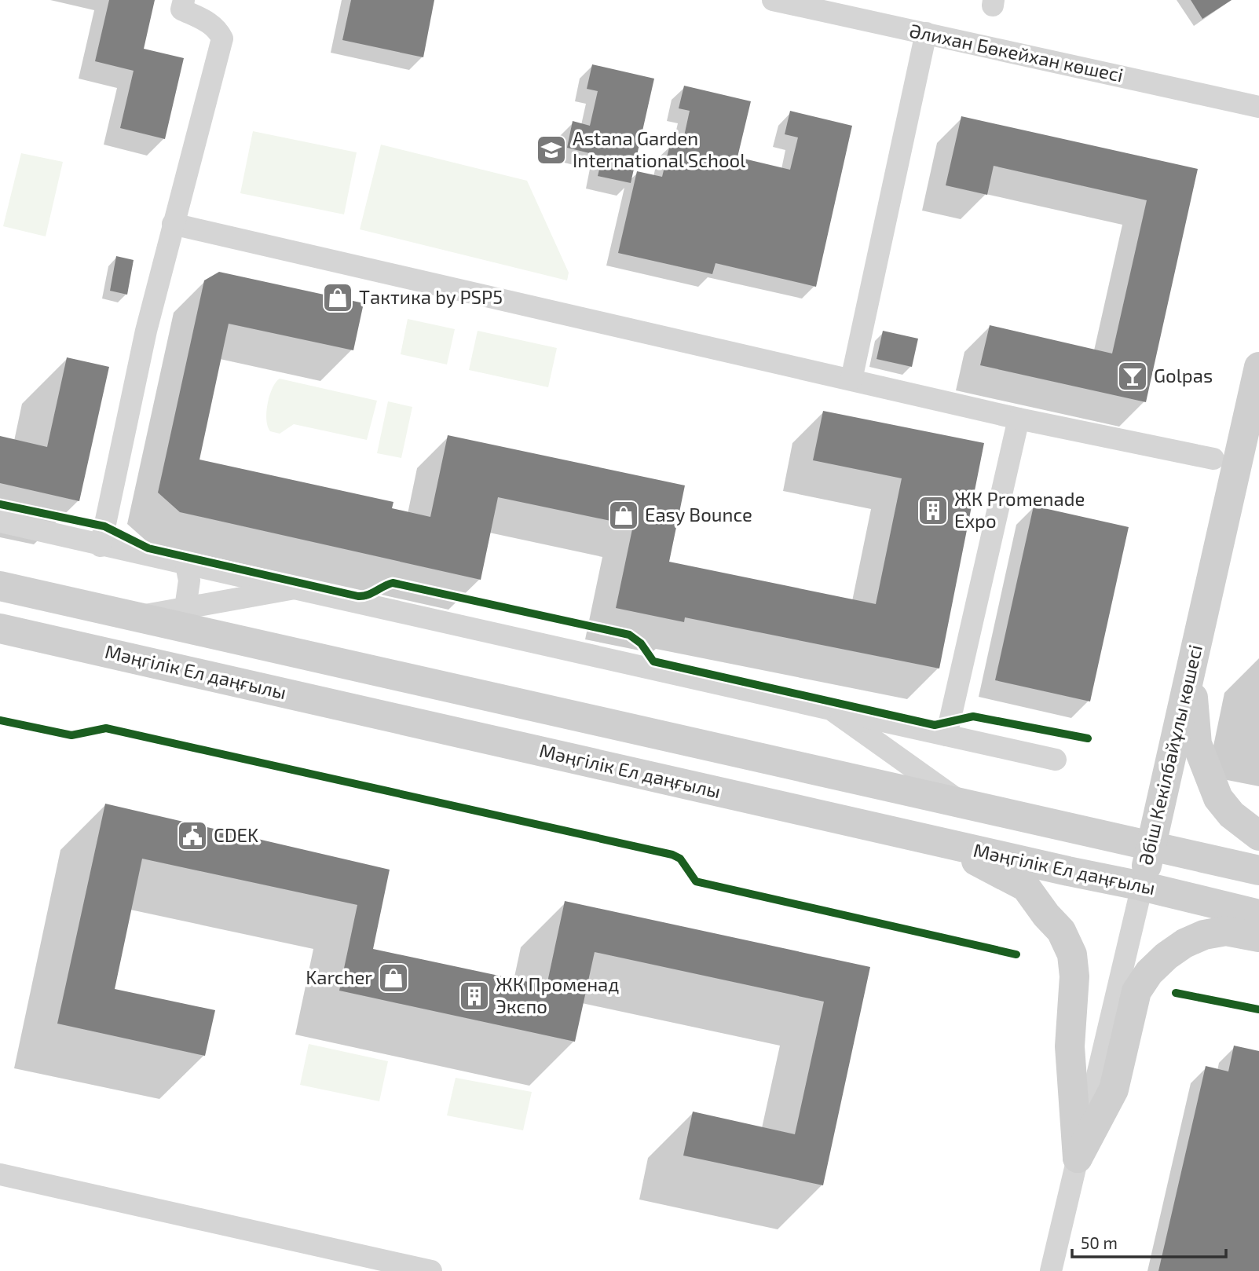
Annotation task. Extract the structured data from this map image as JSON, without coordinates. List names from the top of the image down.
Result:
{
  "streets": {
    "main road": ["Мәңгілік Ел даңғылы", "Әбіш Кекілбайұлы көшесі"],
    "street": ["Әлихан Бөкейхан көшесі"]
  },
  "crossings": [
    ["Мәңгілік Ел даңғылы", "Әбіш Кекілбайұлы көшесі"]
  ],
  "places": {
    "school or university": ["Astana Garden International School"],
    "shop": ["Тактика by PSP5", "Easy Bounce", "Karcher"],
    "bar": ["Golpas"],
    "building": ["ЖК Promenade Expo", "ЖК Променад Экспо"],
    "public building": ["CDEK"]
  },
  "scale_bar": "50 m"
}
